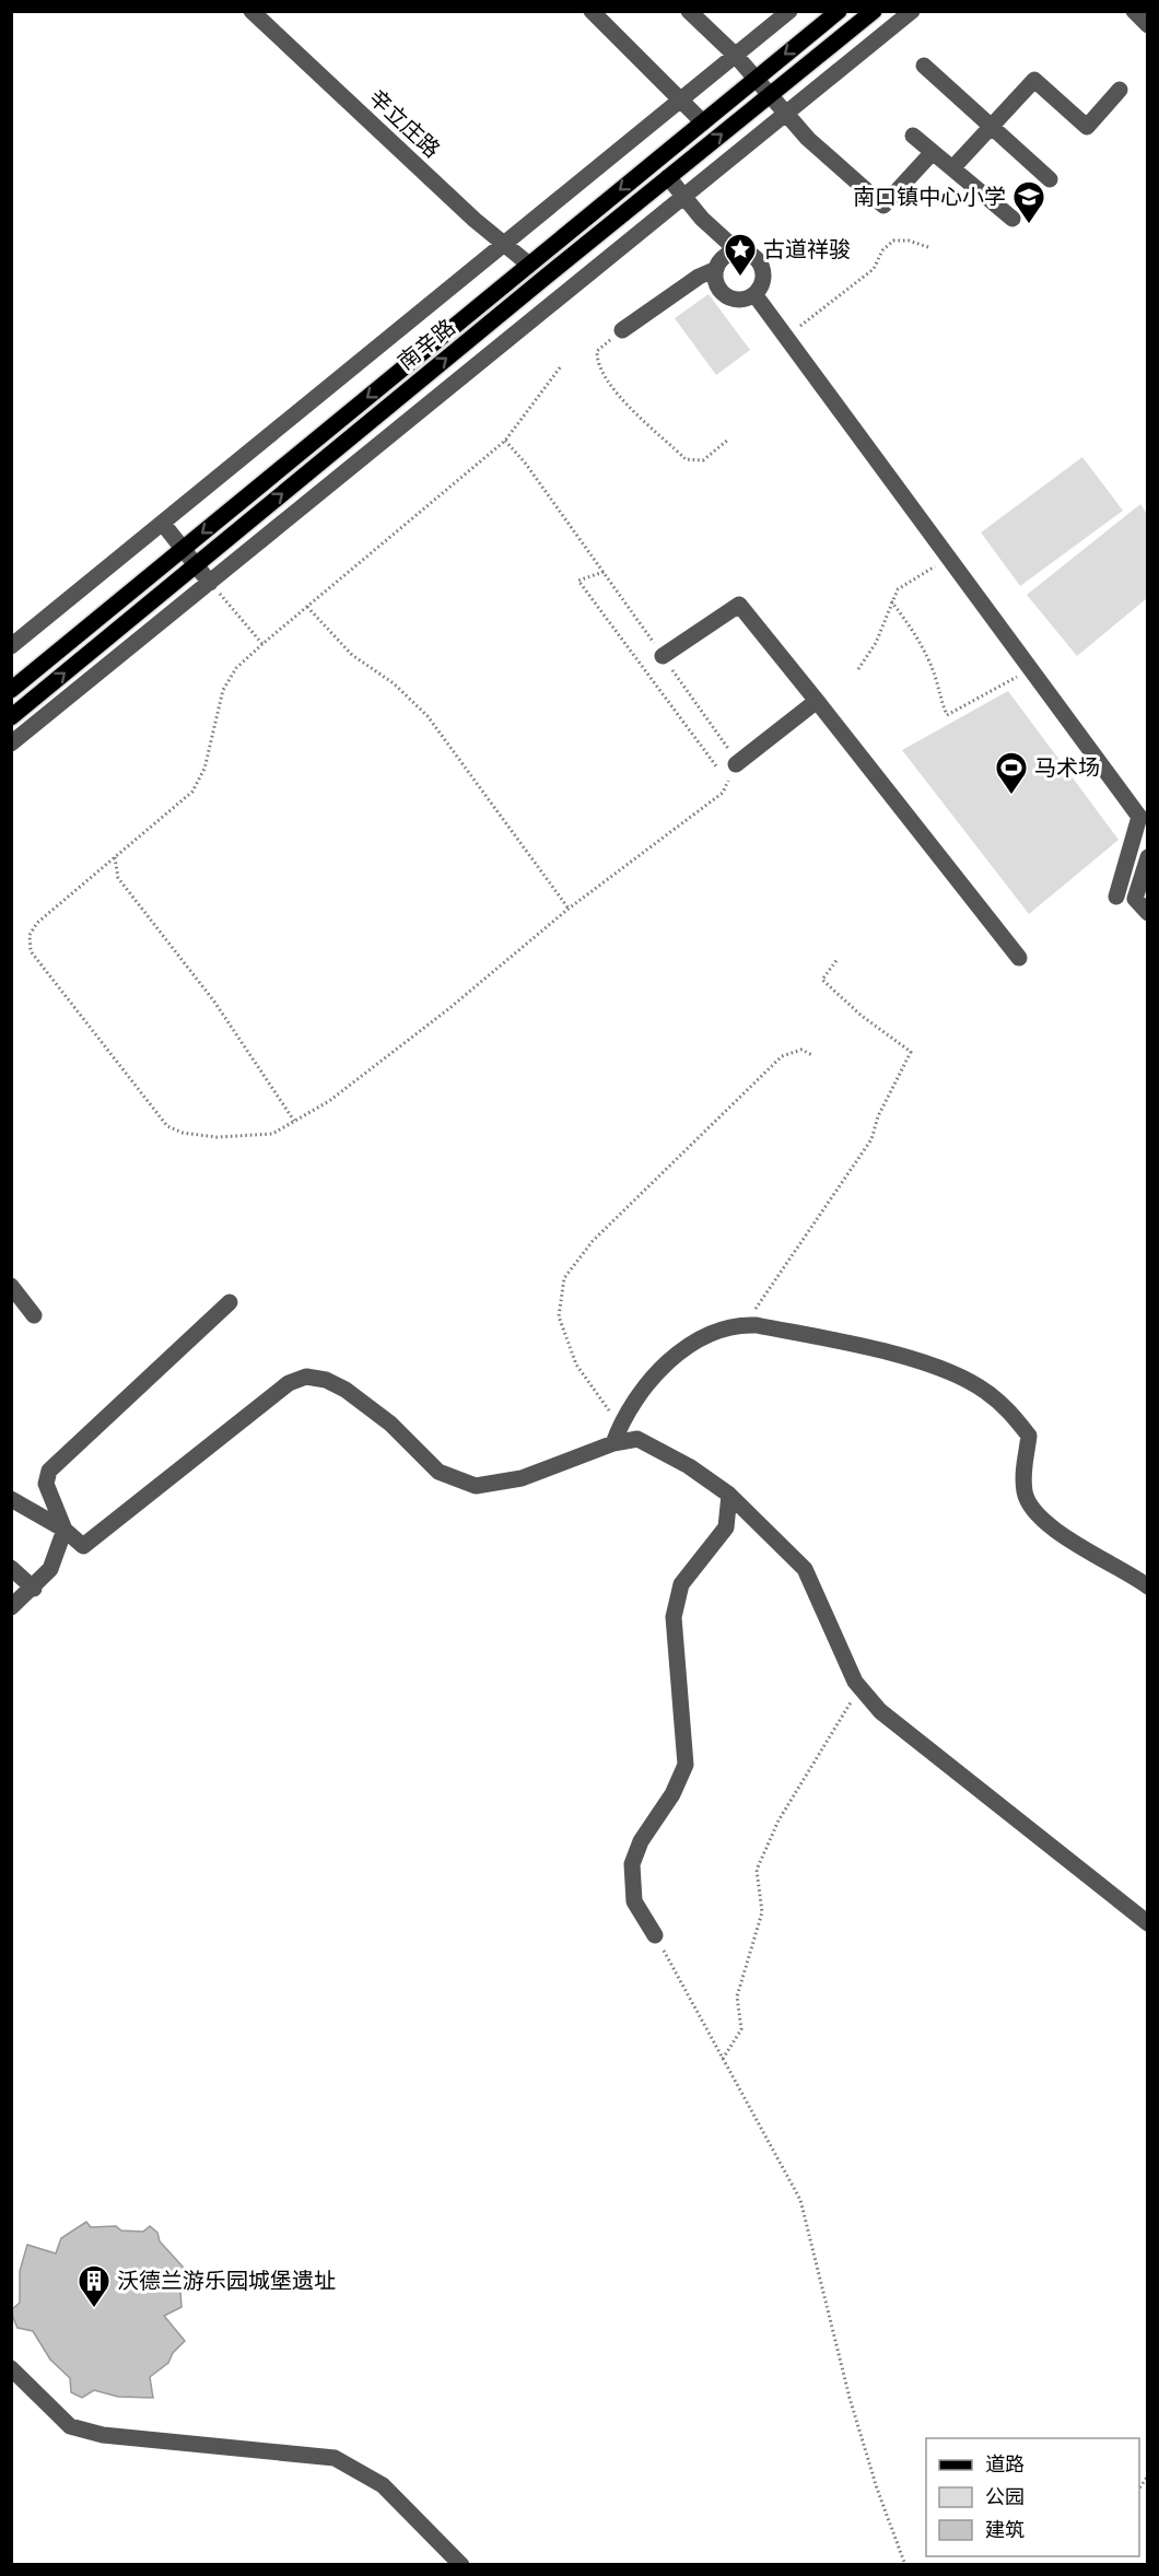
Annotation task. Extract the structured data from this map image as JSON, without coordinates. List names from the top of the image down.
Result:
{
  "streets": {
    "main road": ["南辛路"],
    "street": ["辛立庄路"]
  },
  "crossings": [
    ["辛立庄路", "南辛路"]
  ],
  "places": {
    "school or university": ["南口镇中心小学"],
    "place": ["古道祥骏"],
    "sports": ["马术场"],
    "building": ["沃德兰游乐园城堡遗址"]
  },
  "legend": ["道路", "公园", "建筑"]
}
